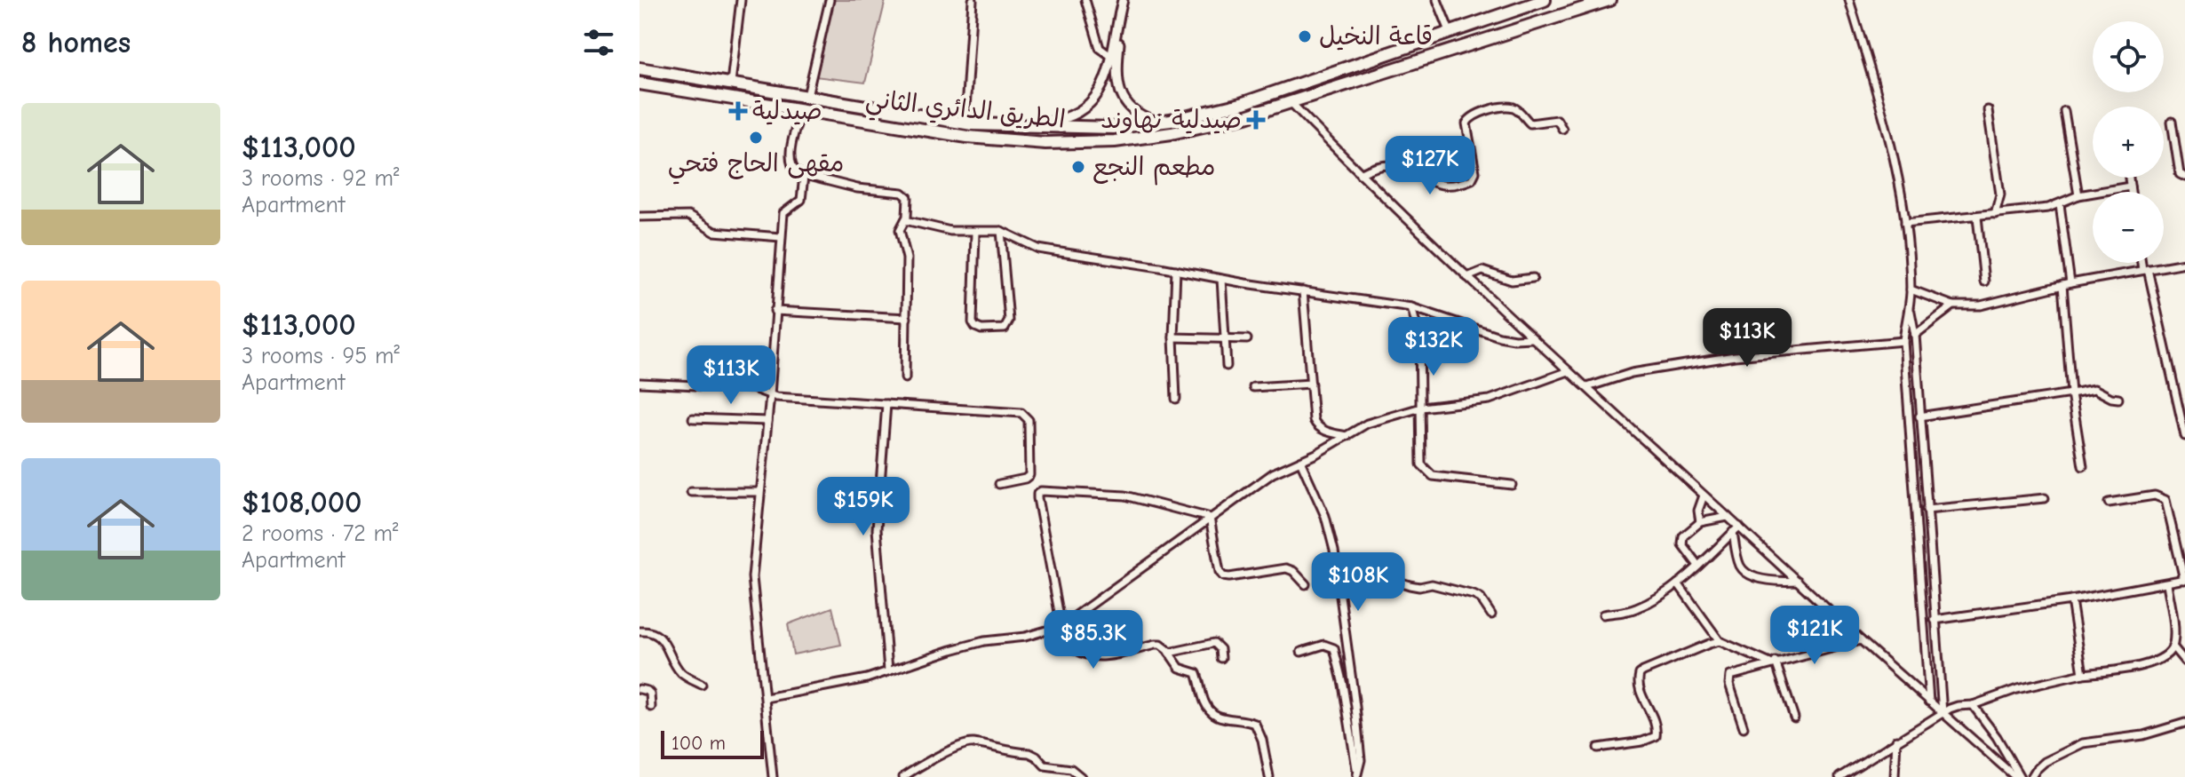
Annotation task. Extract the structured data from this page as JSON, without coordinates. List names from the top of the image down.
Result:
{
  "streets": {
    "highway": ["الطريق الدائري الثاني"]
  },
  "places": {
    "other": ["قاعة النخيل", "مقهى الحاج فتحي", "مطعم النجع"],
    "health": ["صيدلية", "صيدلية نهاوند"]
  },
  "scale_bar": "100 m",
  "page": {
    "heading": "8 homes",
    "map_buttons": ["+", "−"],
    "list": [
      {
        "name": "$113,000",
        "note": "3 rooms · 92 m² · Apartment"
      },
      {
        "name": "$113,000",
        "note": "3 rooms · 95 m² · Apartment"
      },
      {
        "name": "$108,000",
        "note": "2 rooms · 72 m² · Apartment"
      }
    ],
    "price": [
      "$127K",
      "$113K",
      "$132K",
      "$113K",
      "$159K",
      "$108K",
      "$121K",
      "$85.3K"
    ],
    "scale": "100 m"
  }
}
